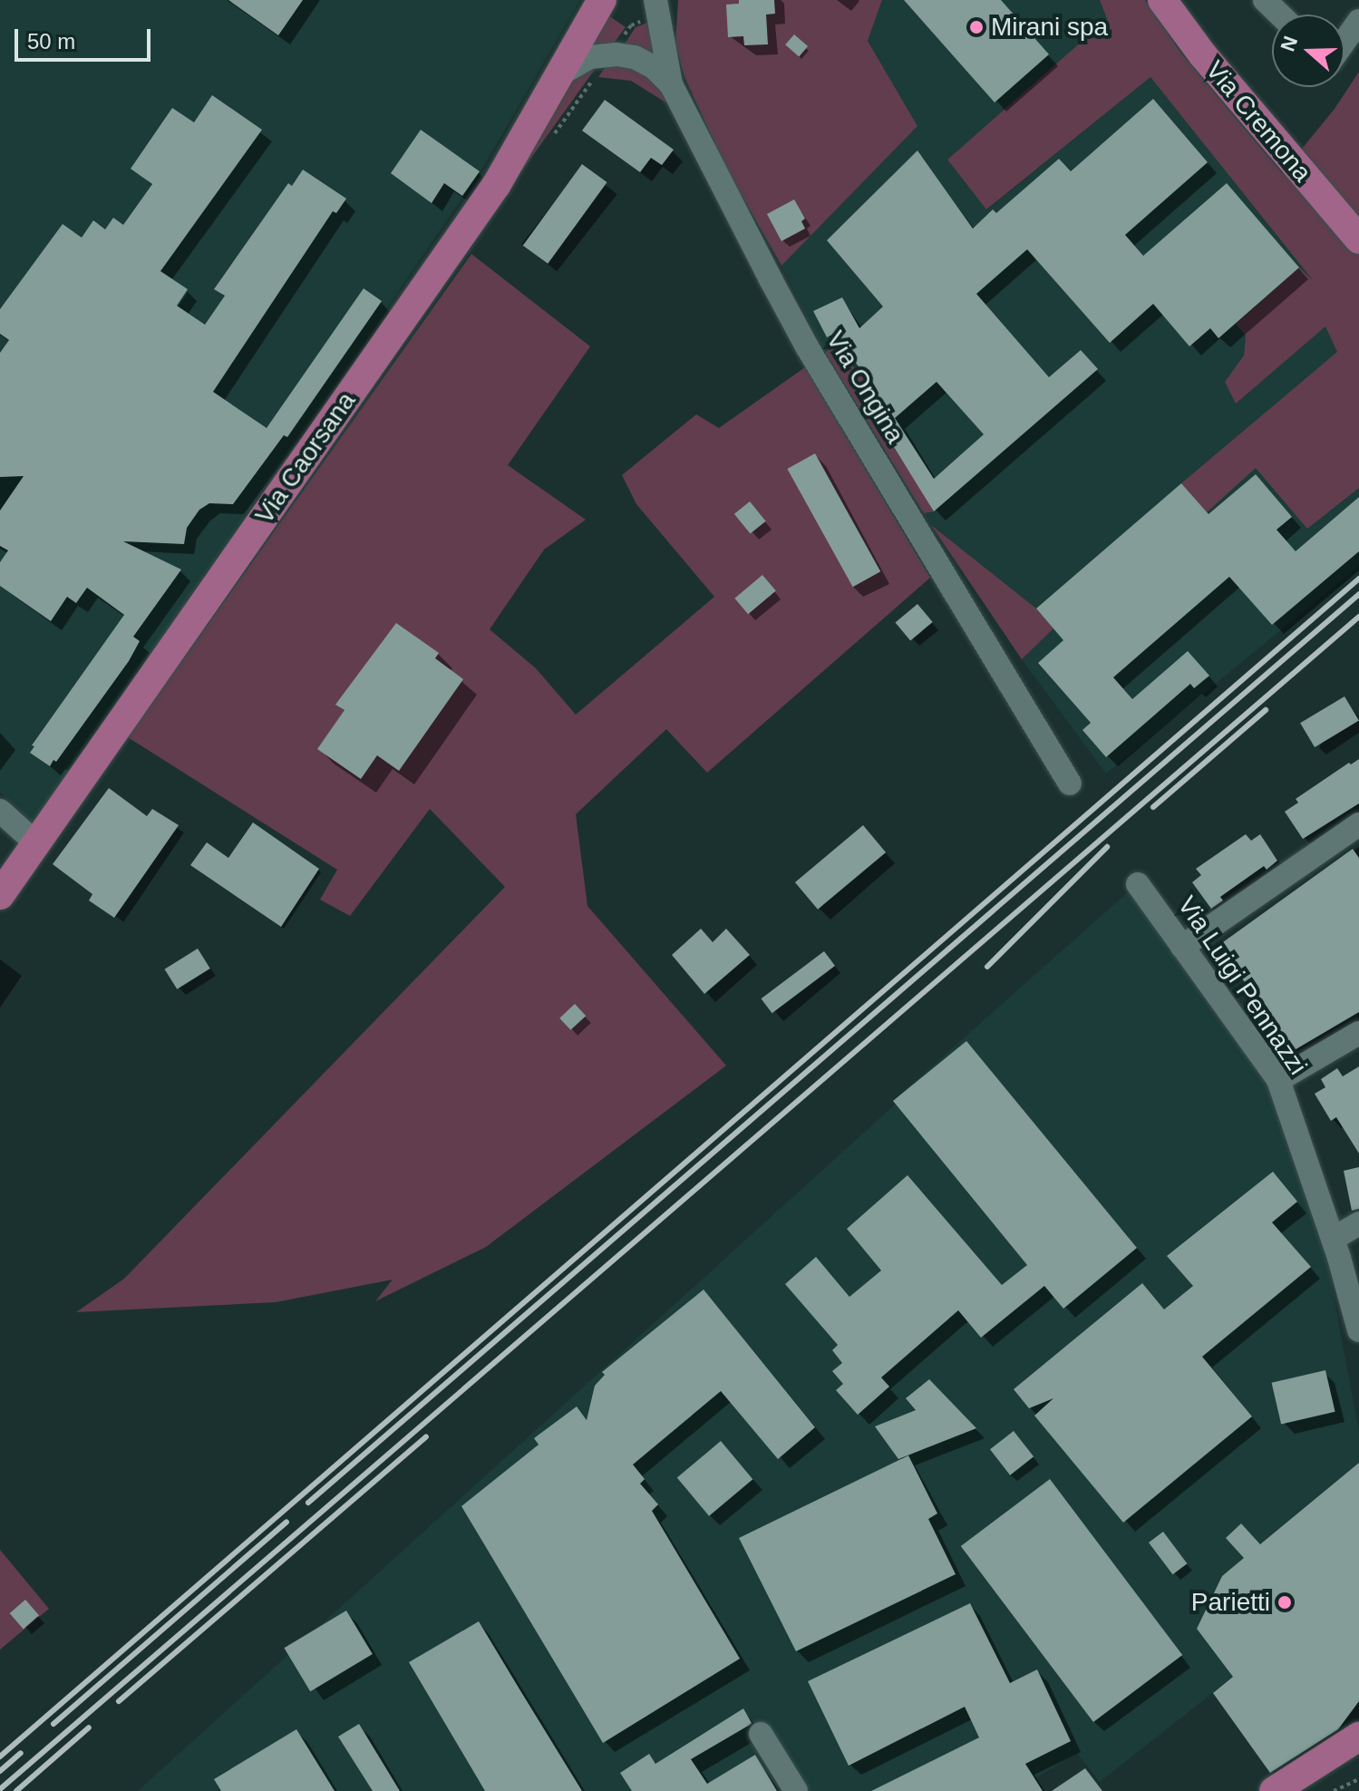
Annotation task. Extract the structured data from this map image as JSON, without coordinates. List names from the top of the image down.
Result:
{
  "streets": {
    "main road": ["Via Cremona", "Via Caorsana"],
    "street": ["Via Ongina", "Via Luigi Pennazzi"]
  },
  "places": ["Mirani spa", "Parietti"],
  "scale_bar": "50 m",
  "north": "left"
}
